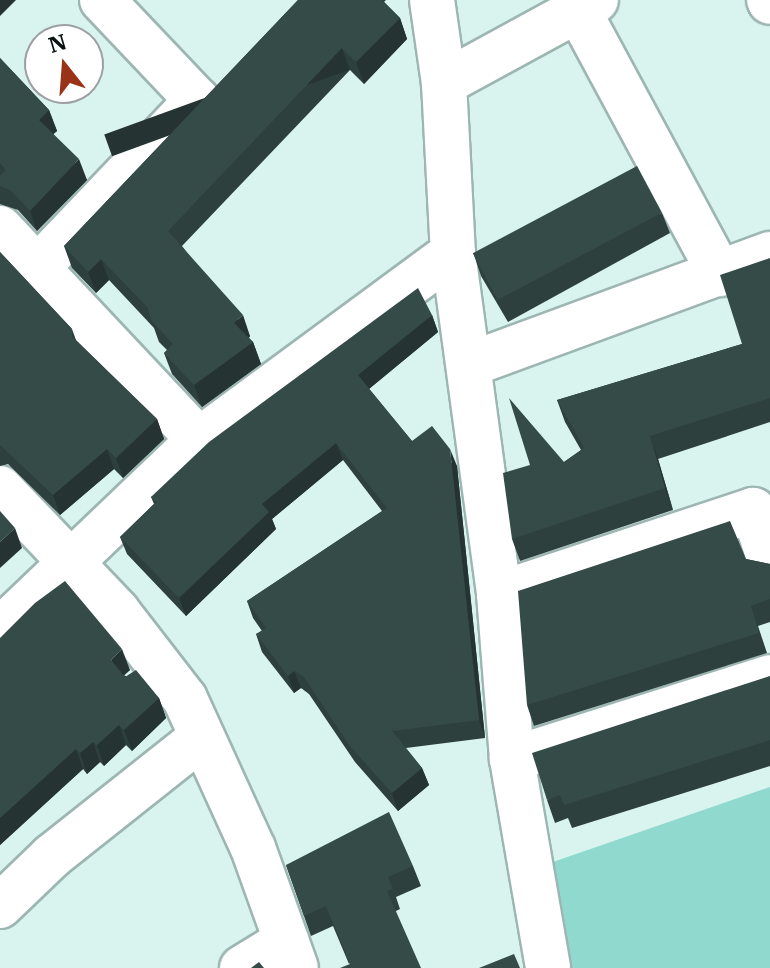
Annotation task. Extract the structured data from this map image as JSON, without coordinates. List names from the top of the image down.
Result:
{
  "north": "top"
}
